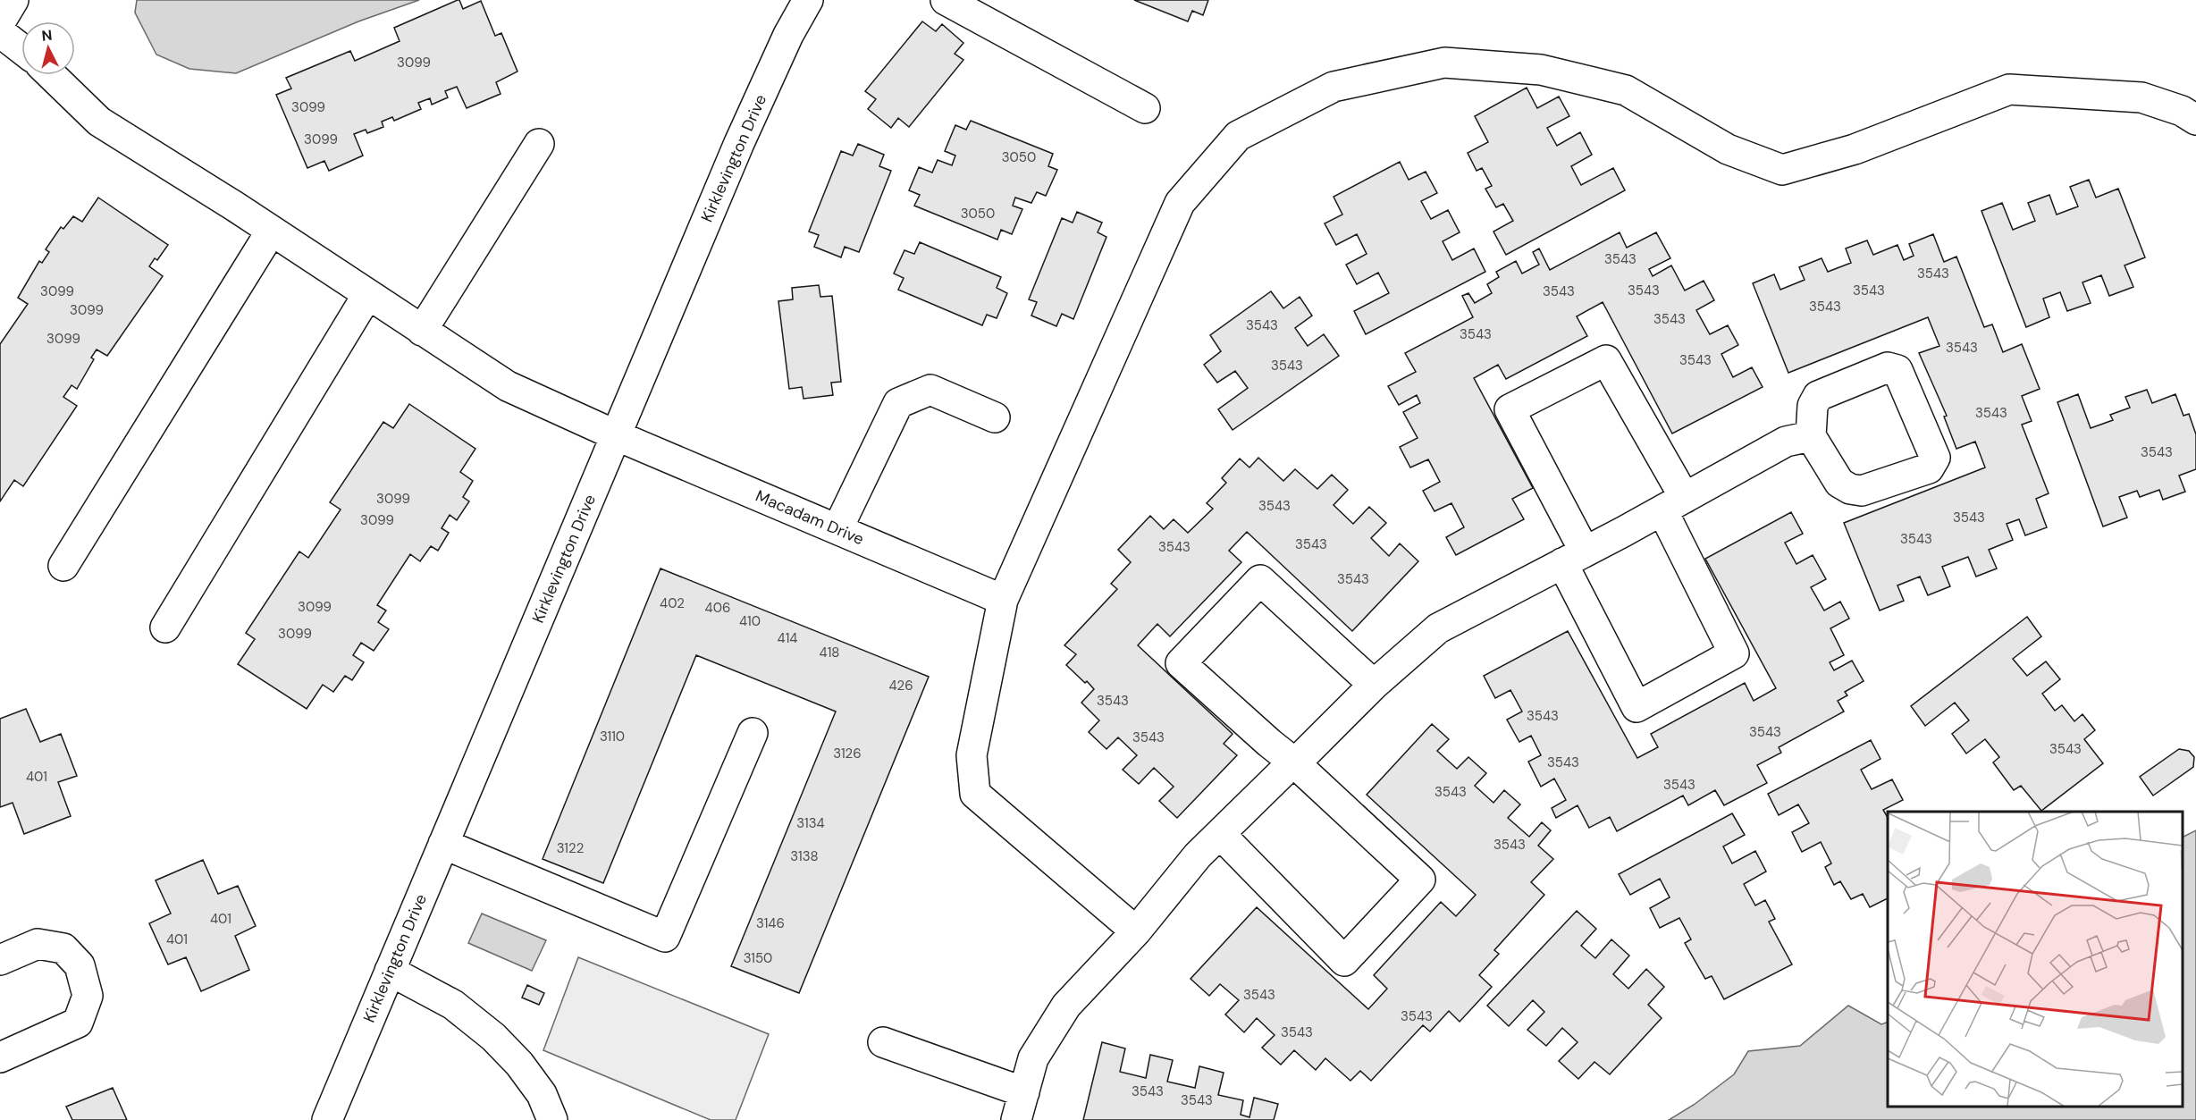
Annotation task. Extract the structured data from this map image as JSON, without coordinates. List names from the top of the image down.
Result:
{
  "streets": {
    "street": ["Kirklevington Drive", "Macadam Drive"]
  },
  "crossings": [
    ["Kirklevington Drive", "Macadam Drive"]
  ],
  "house_numbers": [
    "3099",
    "3099",
    "3099",
    "3050",
    "3050",
    "3543",
    "3543",
    "3543",
    "3543",
    "3099",
    "3543",
    "3543",
    "3099",
    "3543",
    "3543",
    "3543",
    "3099",
    "3543",
    "3543",
    "3543",
    "3543",
    "3543",
    "3099",
    "3543",
    "3543",
    "3099",
    "3543",
    "3543",
    "3543",
    "3543",
    "402",
    "3099",
    "406",
    "410",
    "3099",
    "414",
    "418",
    "426",
    "3543",
    "3543",
    "3543",
    "3110",
    "3543",
    "3543",
    "3126",
    "3543",
    "401",
    "3543",
    "3543",
    "3134",
    "3543",
    "3122",
    "3138",
    "401",
    "3146",
    "401",
    "3150",
    "3543",
    "3543",
    "3543",
    "3543",
    "3543"
  ],
  "north": "top"
}
